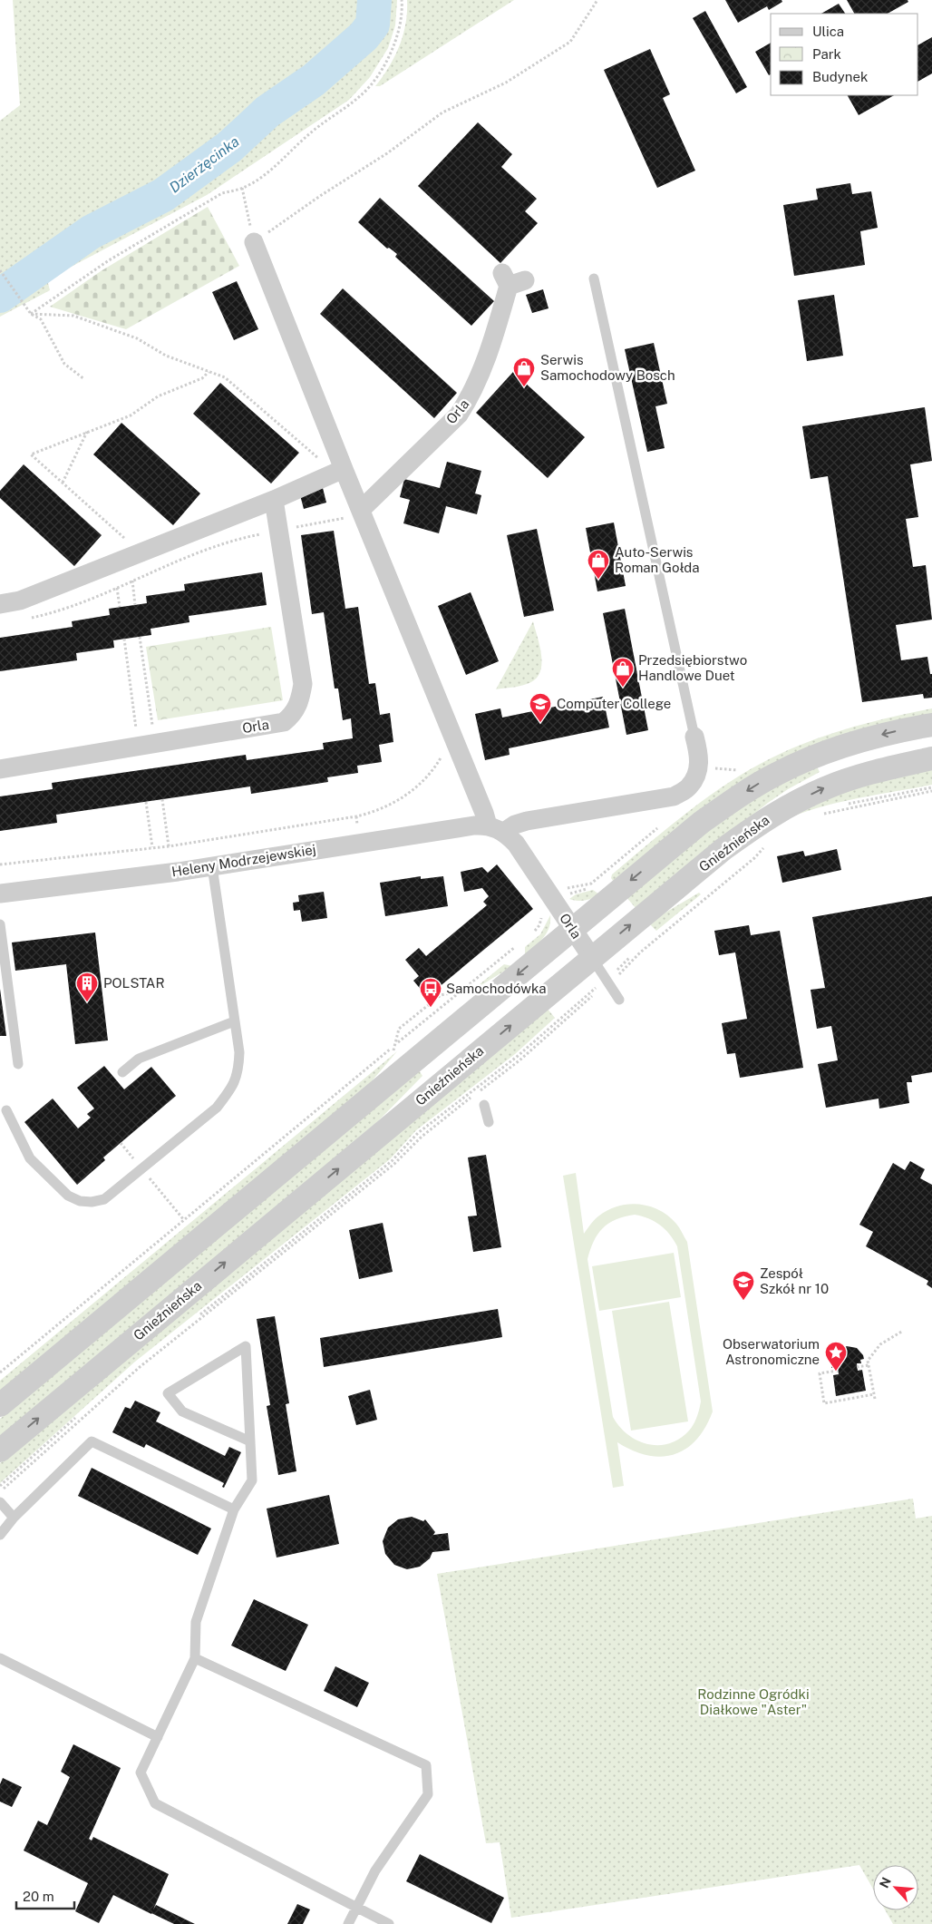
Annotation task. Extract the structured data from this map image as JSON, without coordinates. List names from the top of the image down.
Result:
{
  "streets": {
    "street": ["Orla", "Gnieźnieńska", "Heleny Modrzejewskiej"]
  },
  "crossings": [
    ["Orla", "Gnieźnieńska"],
    ["Orla", "Heleny Modrzejewskiej"]
  ],
  "water": ["Dzierżęcinka"],
  "parks": ["Rodzinne Ogródki Diałkowe \"Aster\""],
  "places": {
    "shop": ["Serwis Samochodowy Bosch", "Auto-Serwis Roman Gołda", "Przedsiębiorstwo Handlowe Duet"],
    "school or university": ["Computer College", "Zespół Szkół nr 10"],
    "building": ["POLSTAR"],
    "bus stop": ["Samochodówka"],
    "place": ["Obserwatorium Astronomiczne"]
  },
  "legend": ["Ulica", "Park", "Budynek"],
  "scale_bar": "20 m",
  "north": "top left"
}
